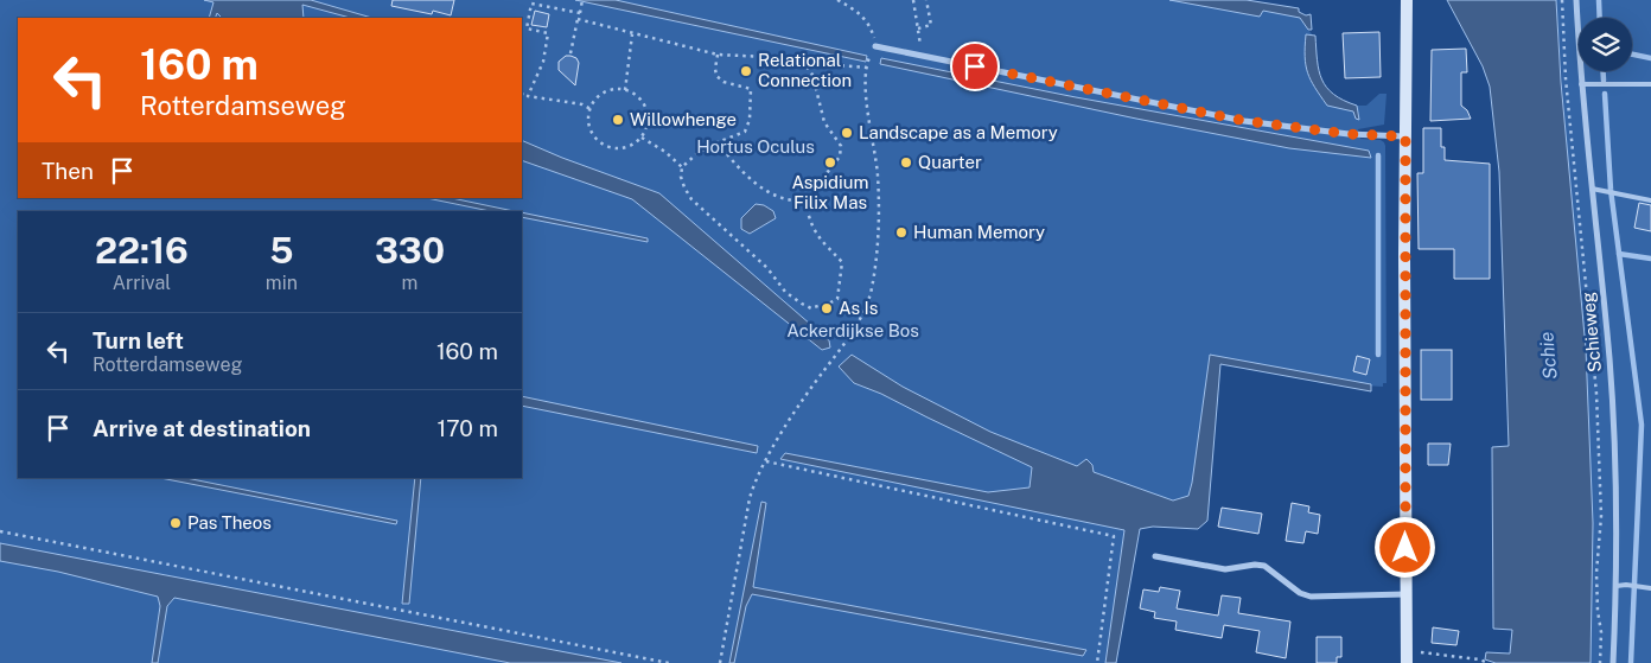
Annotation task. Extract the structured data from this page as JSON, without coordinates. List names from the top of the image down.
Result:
{
  "streets": {
    "street": ["Schieweg"]
  },
  "water": ["Schie"],
  "parks": ["Hortus Oculus", "Ackerdijkse Bos"],
  "places": [
    "Relational Connection",
    "Willowhenge",
    "Landscape as a Memory",
    "Aspidium Filix Mas",
    "Quarter",
    "Human Memory",
    "As Is",
    "Pas Theos"
  ],
  "page": {
    "turn": ["160 m", "Rotterdamseweg"],
    "then": "Then",
    "eta": [
      "22:16",
      "Arrival",
      "5",
      "min",
      "330",
      "m"
    ],
    "list": [
      {
        "name": "Turn left",
        "note": "Rotterdamseweg",
        "value": "160 m"
      },
      {
        "name": "Arrive at destination",
        "value": "170 m"
      }
    ]
  }
}
